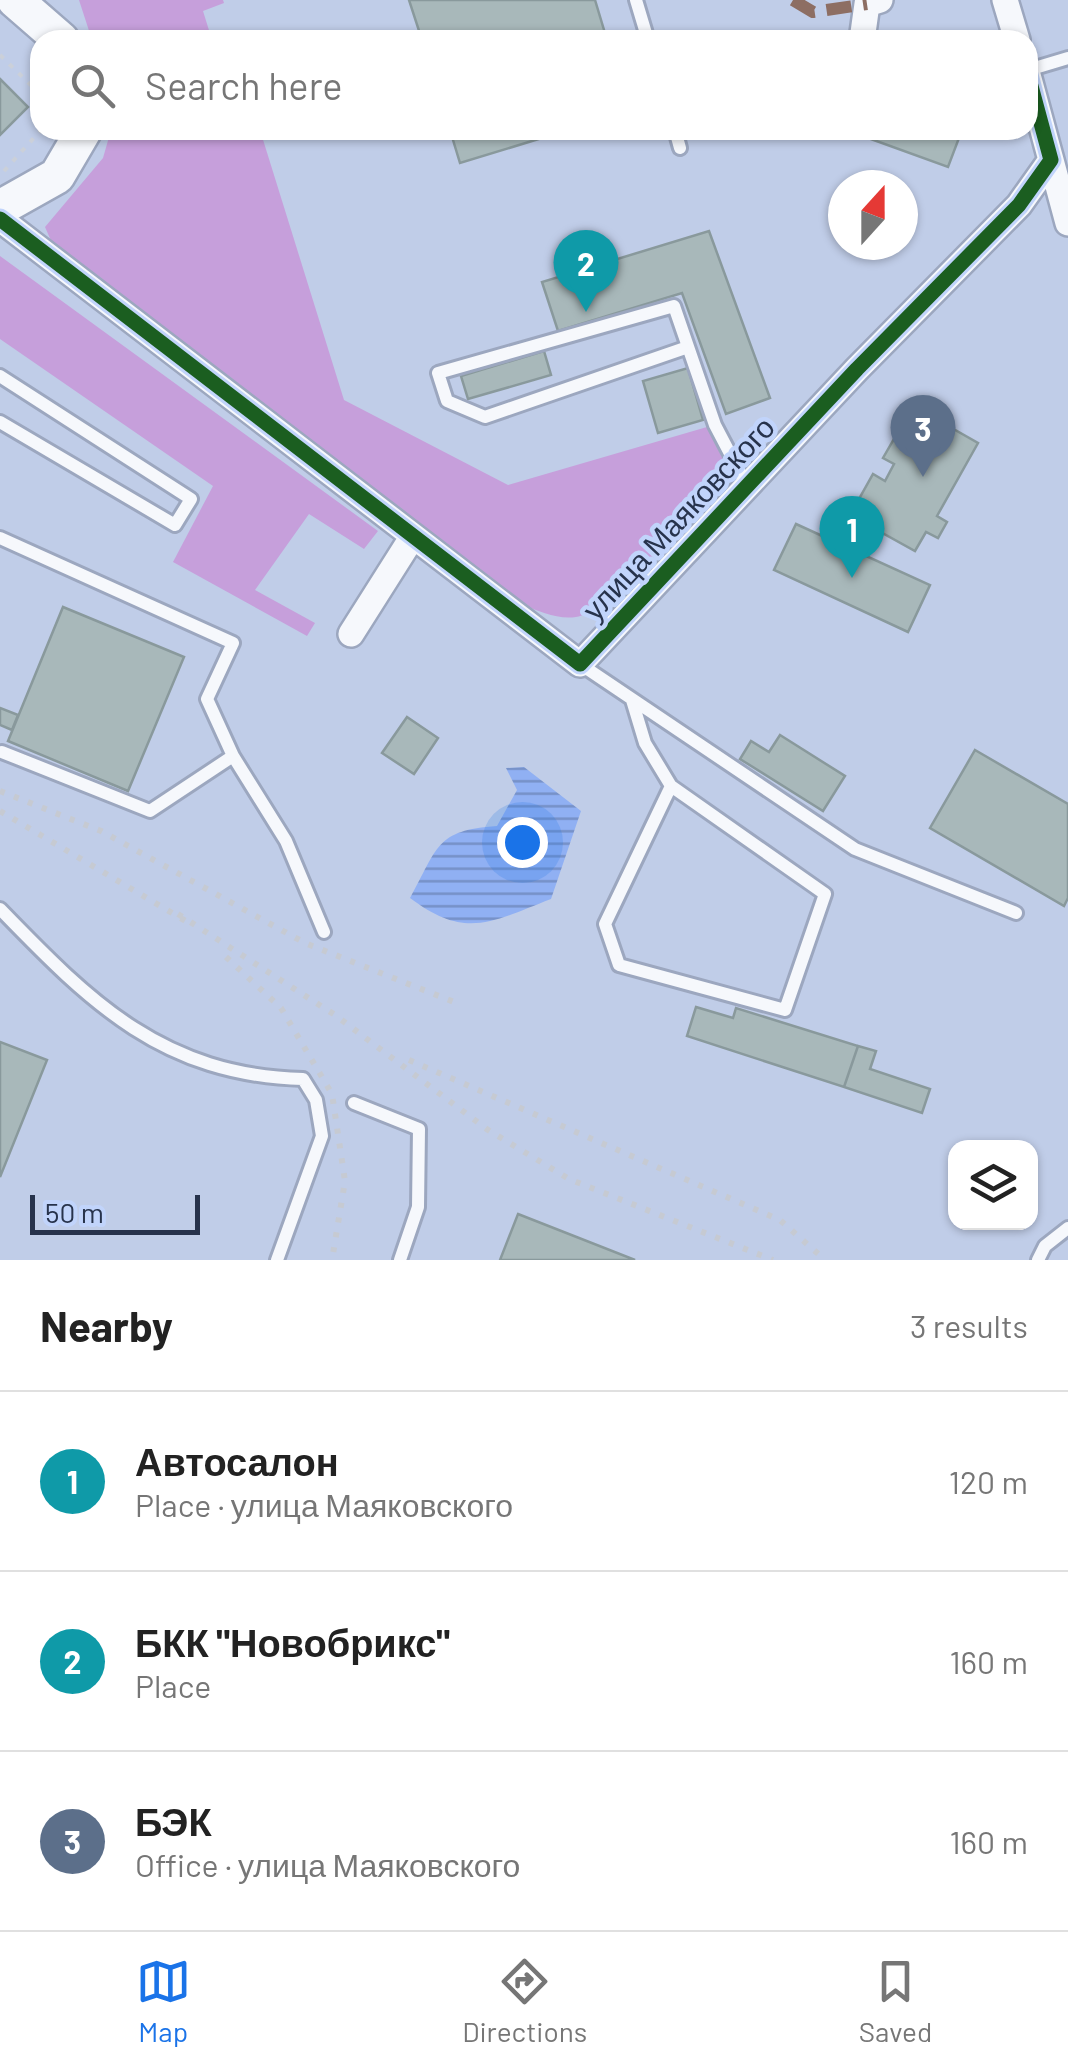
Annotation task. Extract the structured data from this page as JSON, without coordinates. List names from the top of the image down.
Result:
{
  "streets": {
    "street": ["улица Маяковского"]
  },
  "scale_bar": "50 m",
  "north": "top",
  "page": {
    "search": "Search here",
    "pins": ["2", "3", "1"],
    "scale": "50 m",
    "heading": ["Nearby", "3 results"],
    "list": [
      {
        "mark": "1",
        "name": "Автосалон",
        "note": "Place · улица Маяковского",
        "value": "120 m"
      },
      {
        "mark": "2",
        "name": "БКК \"Новобрикс\"",
        "note": "Place",
        "value": "160 m"
      },
      {
        "mark": "3",
        "name": "БЭК",
        "note": "Office · улица Маяковского",
        "value": "160 m"
      }
    ],
    "nav": ["Map", "Directions", "Saved"]
  }
}
